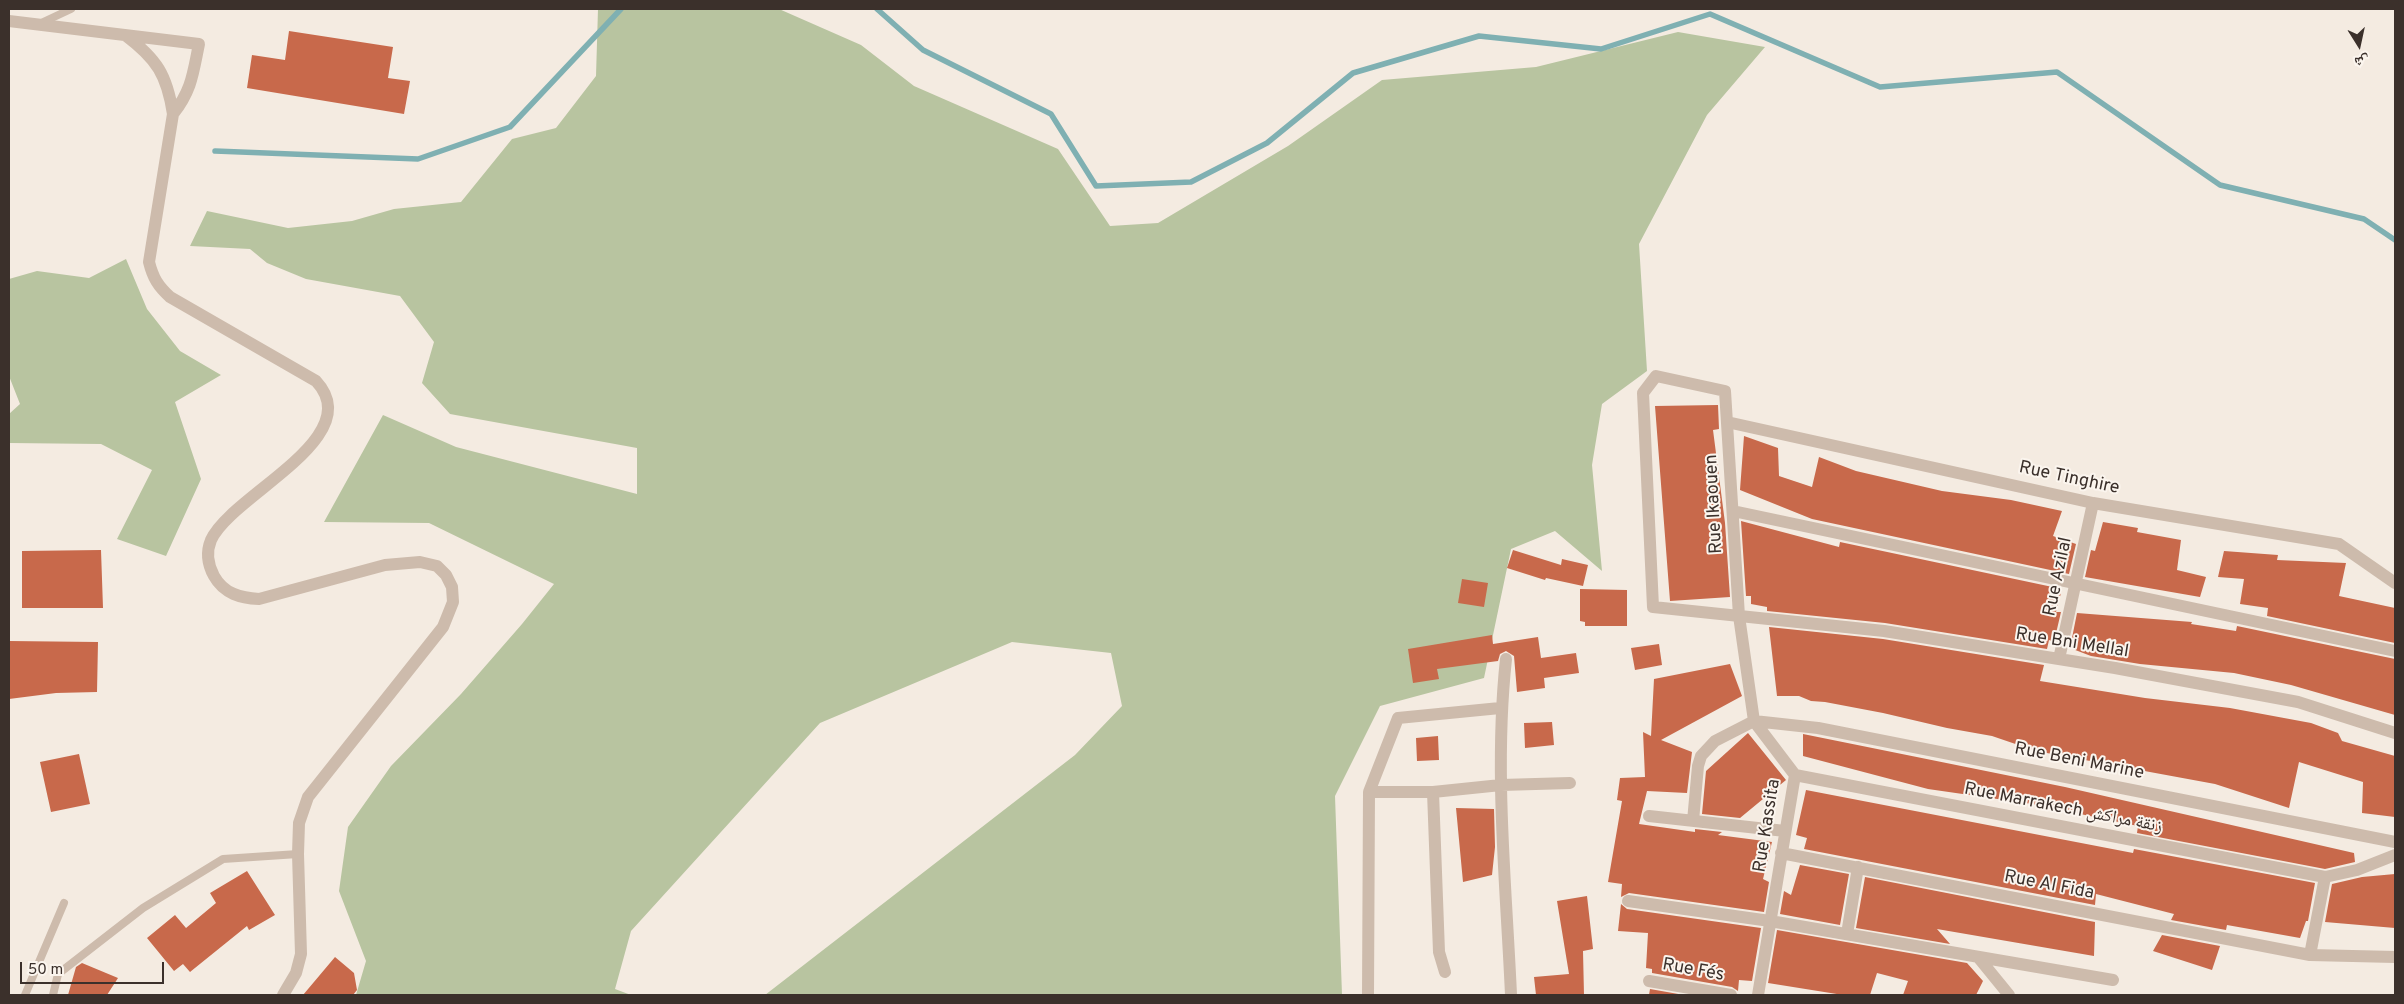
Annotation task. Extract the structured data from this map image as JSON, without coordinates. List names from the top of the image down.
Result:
{
  "streets": {
    "street": [
      "Rue Tinghire",
      "Rue Ikaouen",
      "Rue Azilal",
      "Rue Bni Mellal",
      "Rue Beni Marine",
      "Rue Marrakech زنقة مراكش",
      "Rue Kassita",
      "Rue Al Fida",
      "Rue Fés"
    ]
  },
  "crossings": [
    ["Rue Tinghire", "Rue Ikaouen"],
    ["Rue Tinghire", "Rue Azilal"],
    ["Rue Ikaouen", "Rue Bni Mellal"],
    ["Rue Ikaouen", "Rue Kassita"],
    ["Rue Azilal", "Rue Bni Mellal"],
    ["Rue Bni Mellal", "Rue Kassita"],
    ["Rue Beni Marine", "Rue Kassita"],
    ["Rue Marrakech زنقة مراكش", "Rue Kassita"],
    ["Rue Kassita", "Rue Al Fida"]
  ],
  "scale_bar": "50 m",
  "north": "bottom"
}
